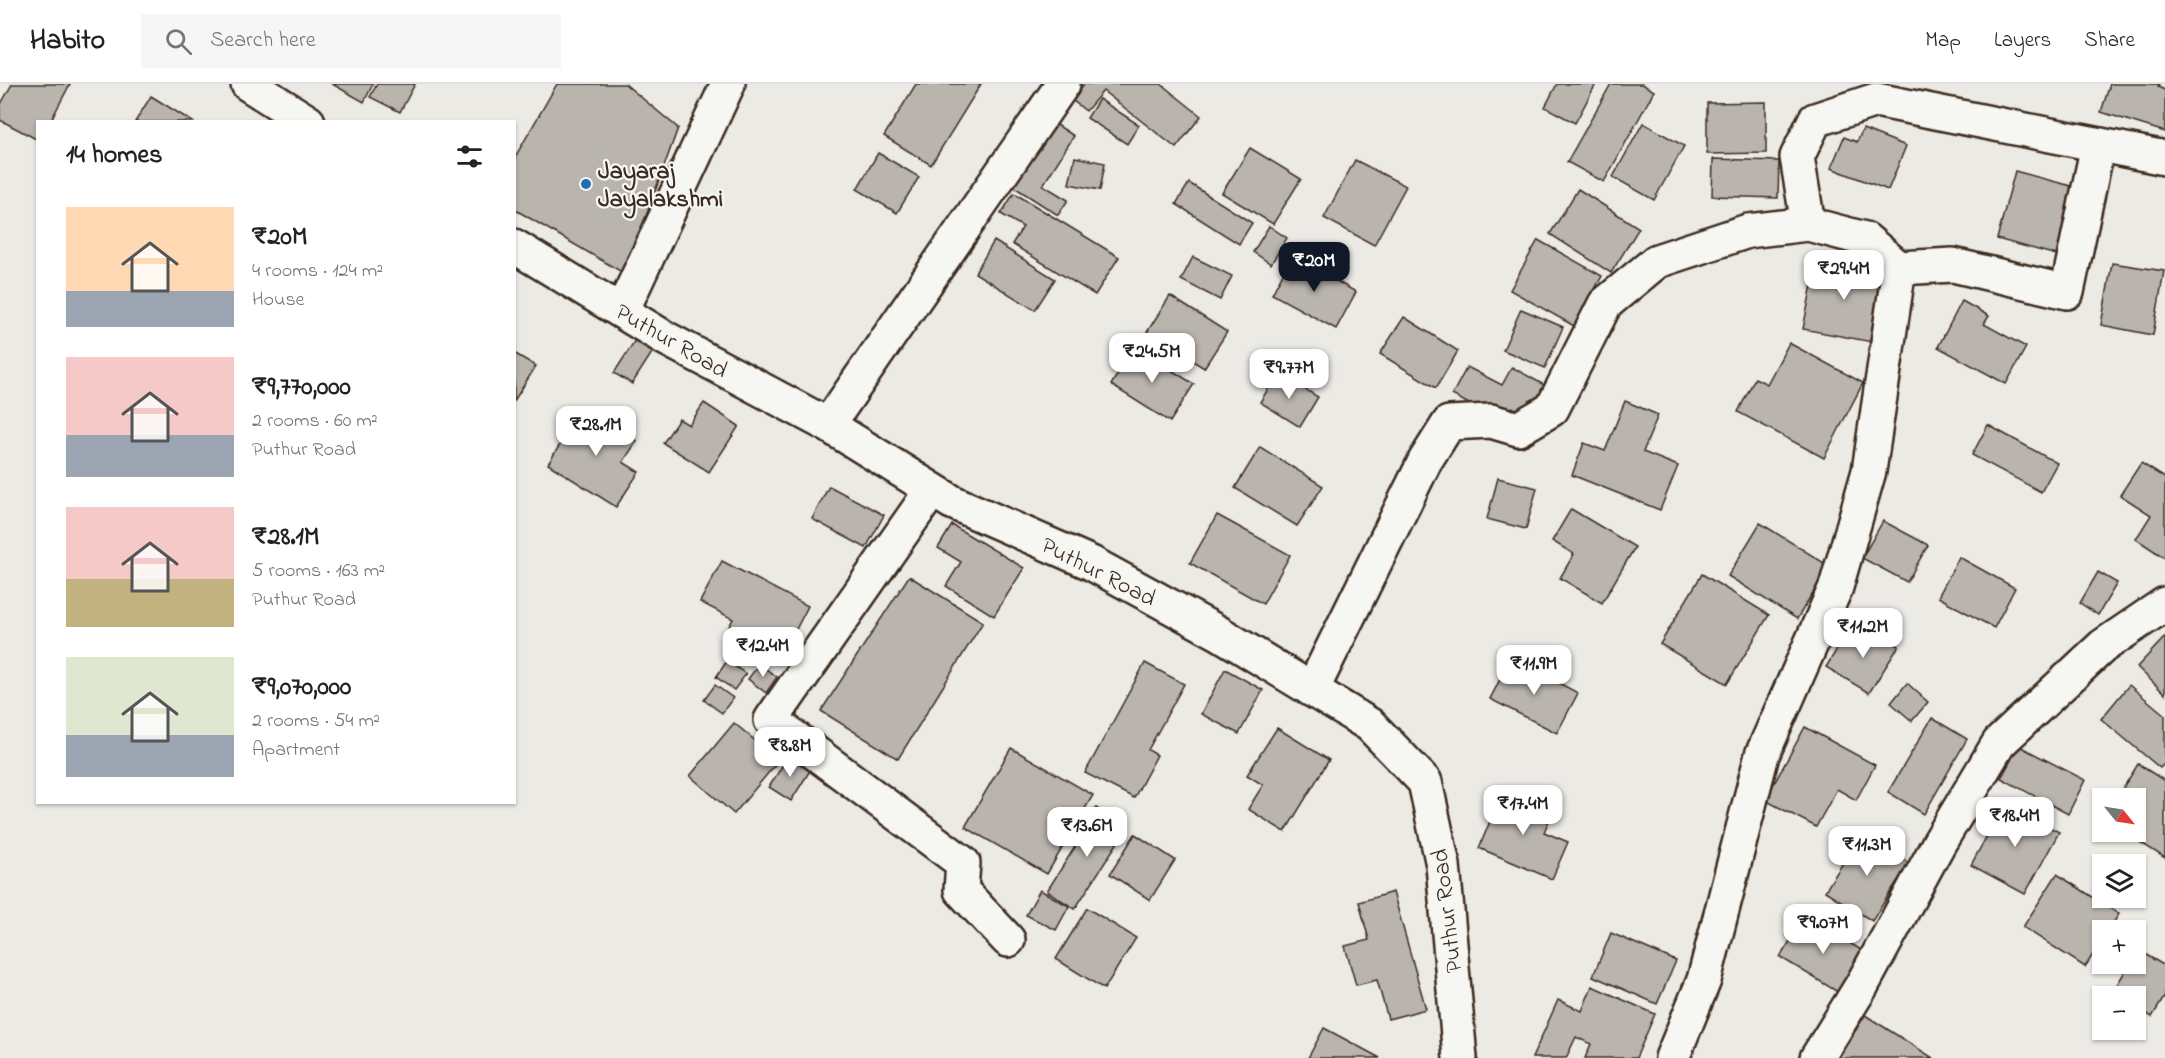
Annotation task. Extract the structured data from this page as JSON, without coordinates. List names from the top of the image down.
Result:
{
  "streets": {
    "street": ["Puthur Road"]
  },
  "places": ["Jayaraj Jayalakshmi"],
  "north": "bottom right",
  "page": {
    "header": "Habito",
    "search": "Search here",
    "nav": ["Map", "Layers", "Share"],
    "heading": "14 homes",
    "list": [
      {
        "name": "₹20M",
        "note": "4 rooms · 124 m² · House"
      },
      {
        "name": "₹9,770,000",
        "note": "2 rooms · 60 m² · Puthur Road"
      },
      {
        "name": "₹28.1M",
        "note": "5 rooms · 163 m² · Puthur Road"
      },
      {
        "name": "₹9,070,000",
        "note": "2 rooms · 54 m² · Apartment"
      }
    ],
    "price": [
      "₹20M",
      "₹29.4M",
      "₹24.5M",
      "₹9.77M",
      "₹28.1M",
      "₹11.2M",
      "₹12.4M",
      "₹11.9M",
      "₹8.8M",
      "₹17.4M",
      "₹18.4M",
      "₹13.6M",
      "₹11.3M",
      "₹9.07M"
    ],
    "map_buttons": ["+", "−"]
  }
}
